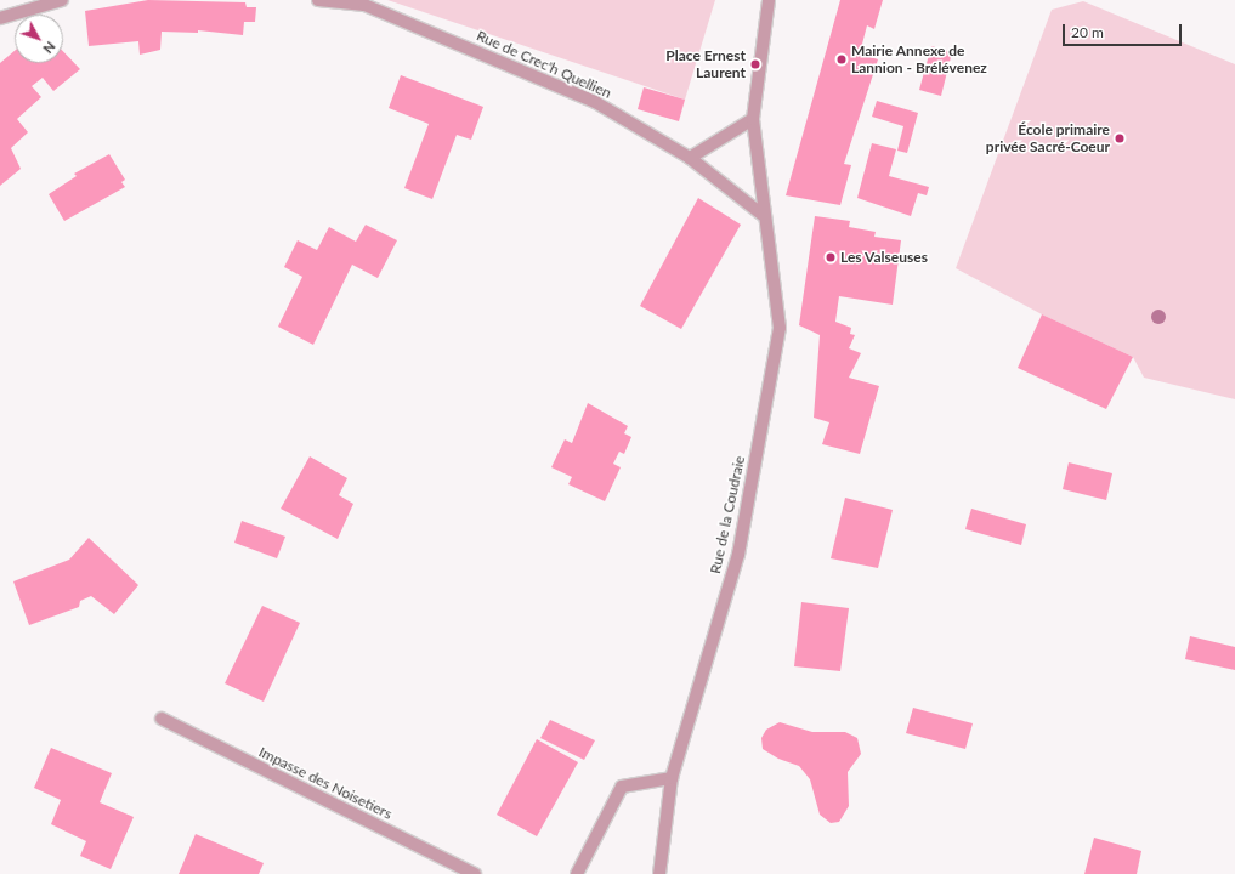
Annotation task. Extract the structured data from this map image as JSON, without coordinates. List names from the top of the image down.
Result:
{
  "streets": {
    "street": ["Rue de Crec'h Quellien", "Rue de la Coudraie", "Impasse des Noisetiers"]
  },
  "crossings": [
    ["Rue de Crec'h Quellien", "Rue de la Coudraie"]
  ],
  "places": [
    "Mairie Annexe de Lannion - Brélévenez",
    "Place Ernest Laurent",
    "École primaire privée Sacré-Coeur",
    "Les Valseuses"
  ],
  "scale_bar": "20 m",
  "north": "bottom right"
}
